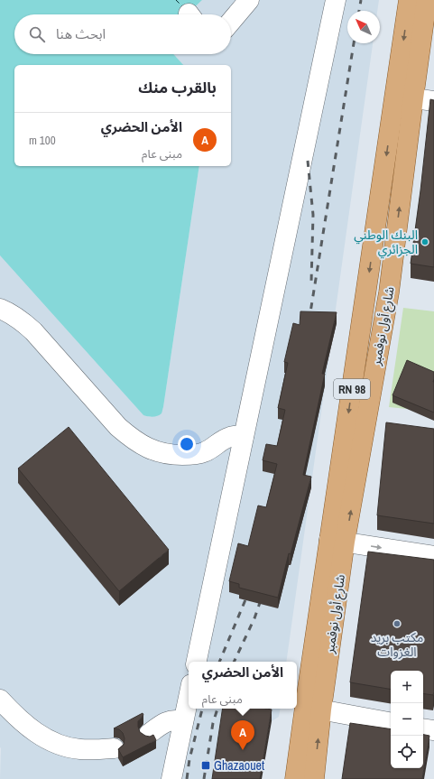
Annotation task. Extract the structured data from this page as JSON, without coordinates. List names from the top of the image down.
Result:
{
  "streets": {
    "main road": ["شارع أول نوفمبر", "RN 98"]
  },
  "places": {
    "other": ["البنك الوطني الجزائري", "مكتب بريد الغزوات"],
    "transit": ["Ghazaouet"]
  },
  "north": "top left",
  "page": {
    "search": "ابحث هنا",
    "heading": "بالقرب منك",
    "list": [
      {
        "mark": "A",
        "name": "الأمن الحضري",
        "note": "مبنى عام",
        "value": "100 m"
      }
    ],
    "popup": ["الأمن الحضري", "مبنى عام"],
    "map_buttons": ["+", "−"],
    "pins": "A"
  }
}
